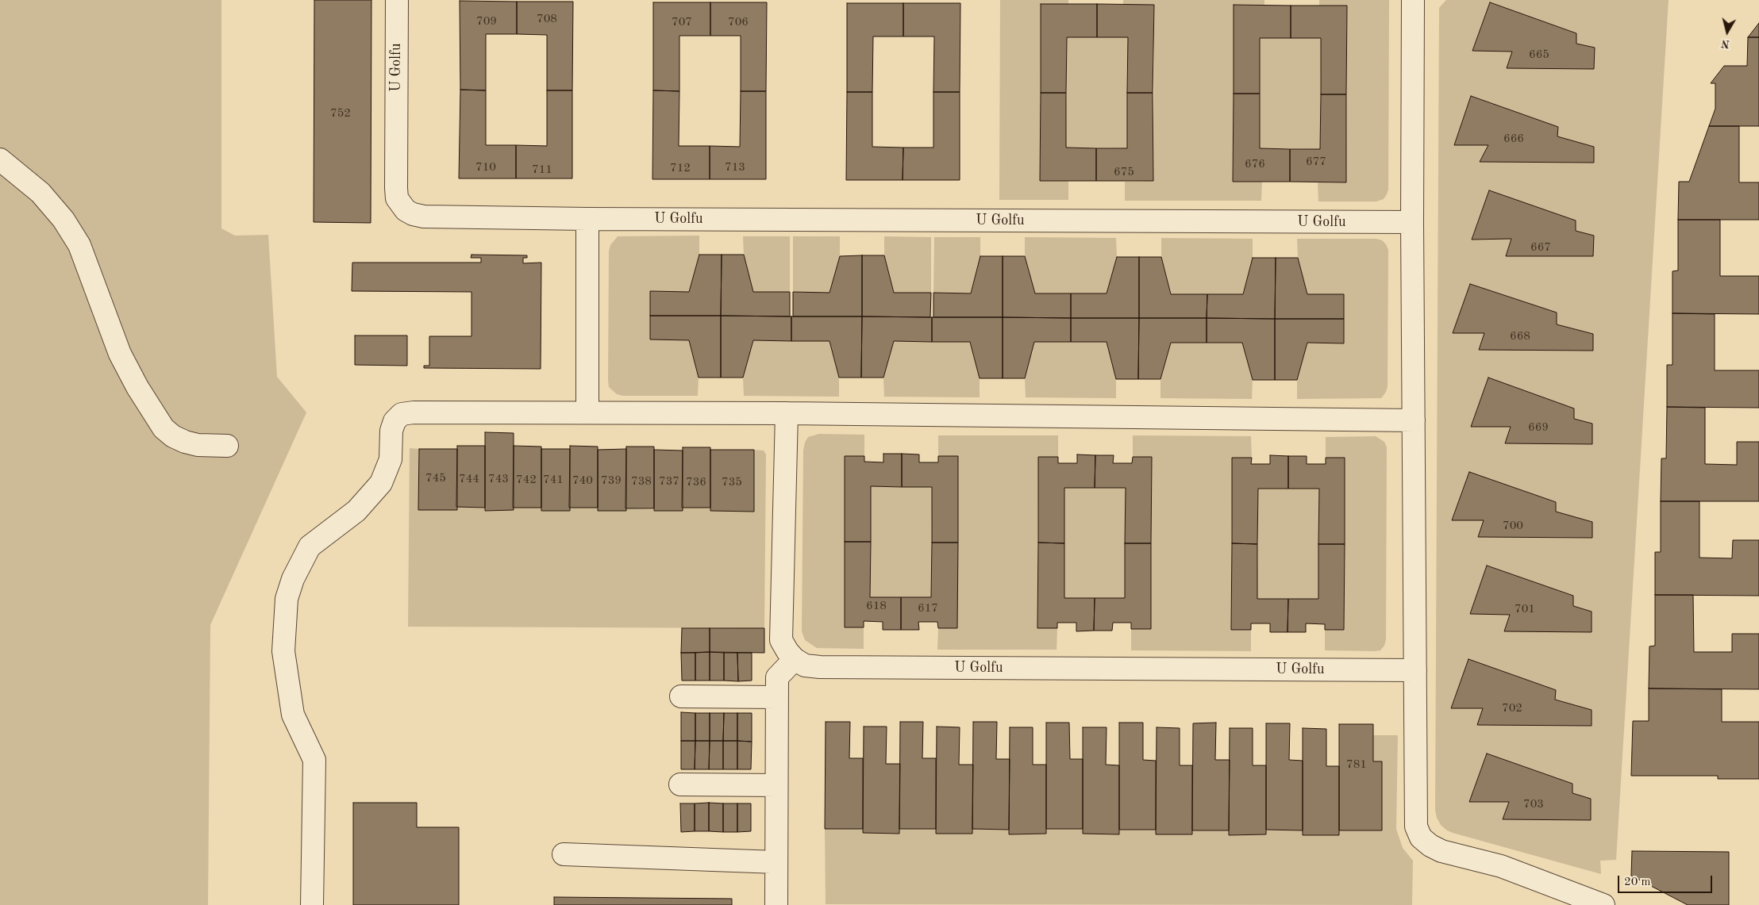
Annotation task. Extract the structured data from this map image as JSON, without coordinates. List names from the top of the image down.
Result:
{
  "streets": {
    "street": ["U Golfu"]
  },
  "house_numbers": [
    "708",
    "709",
    "707",
    "706",
    "665",
    "752",
    "666",
    "677",
    "676",
    "710",
    "713",
    "712",
    "711",
    "675",
    "667",
    "668",
    "669",
    "745",
    "744",
    "743",
    "742",
    "741",
    "740",
    "739",
    "738",
    "737",
    "736",
    "735",
    "700",
    "618",
    "617",
    "701",
    "702",
    "781",
    "703"
  ],
  "scale_bar": "20 m",
  "north": "bottom"
}
